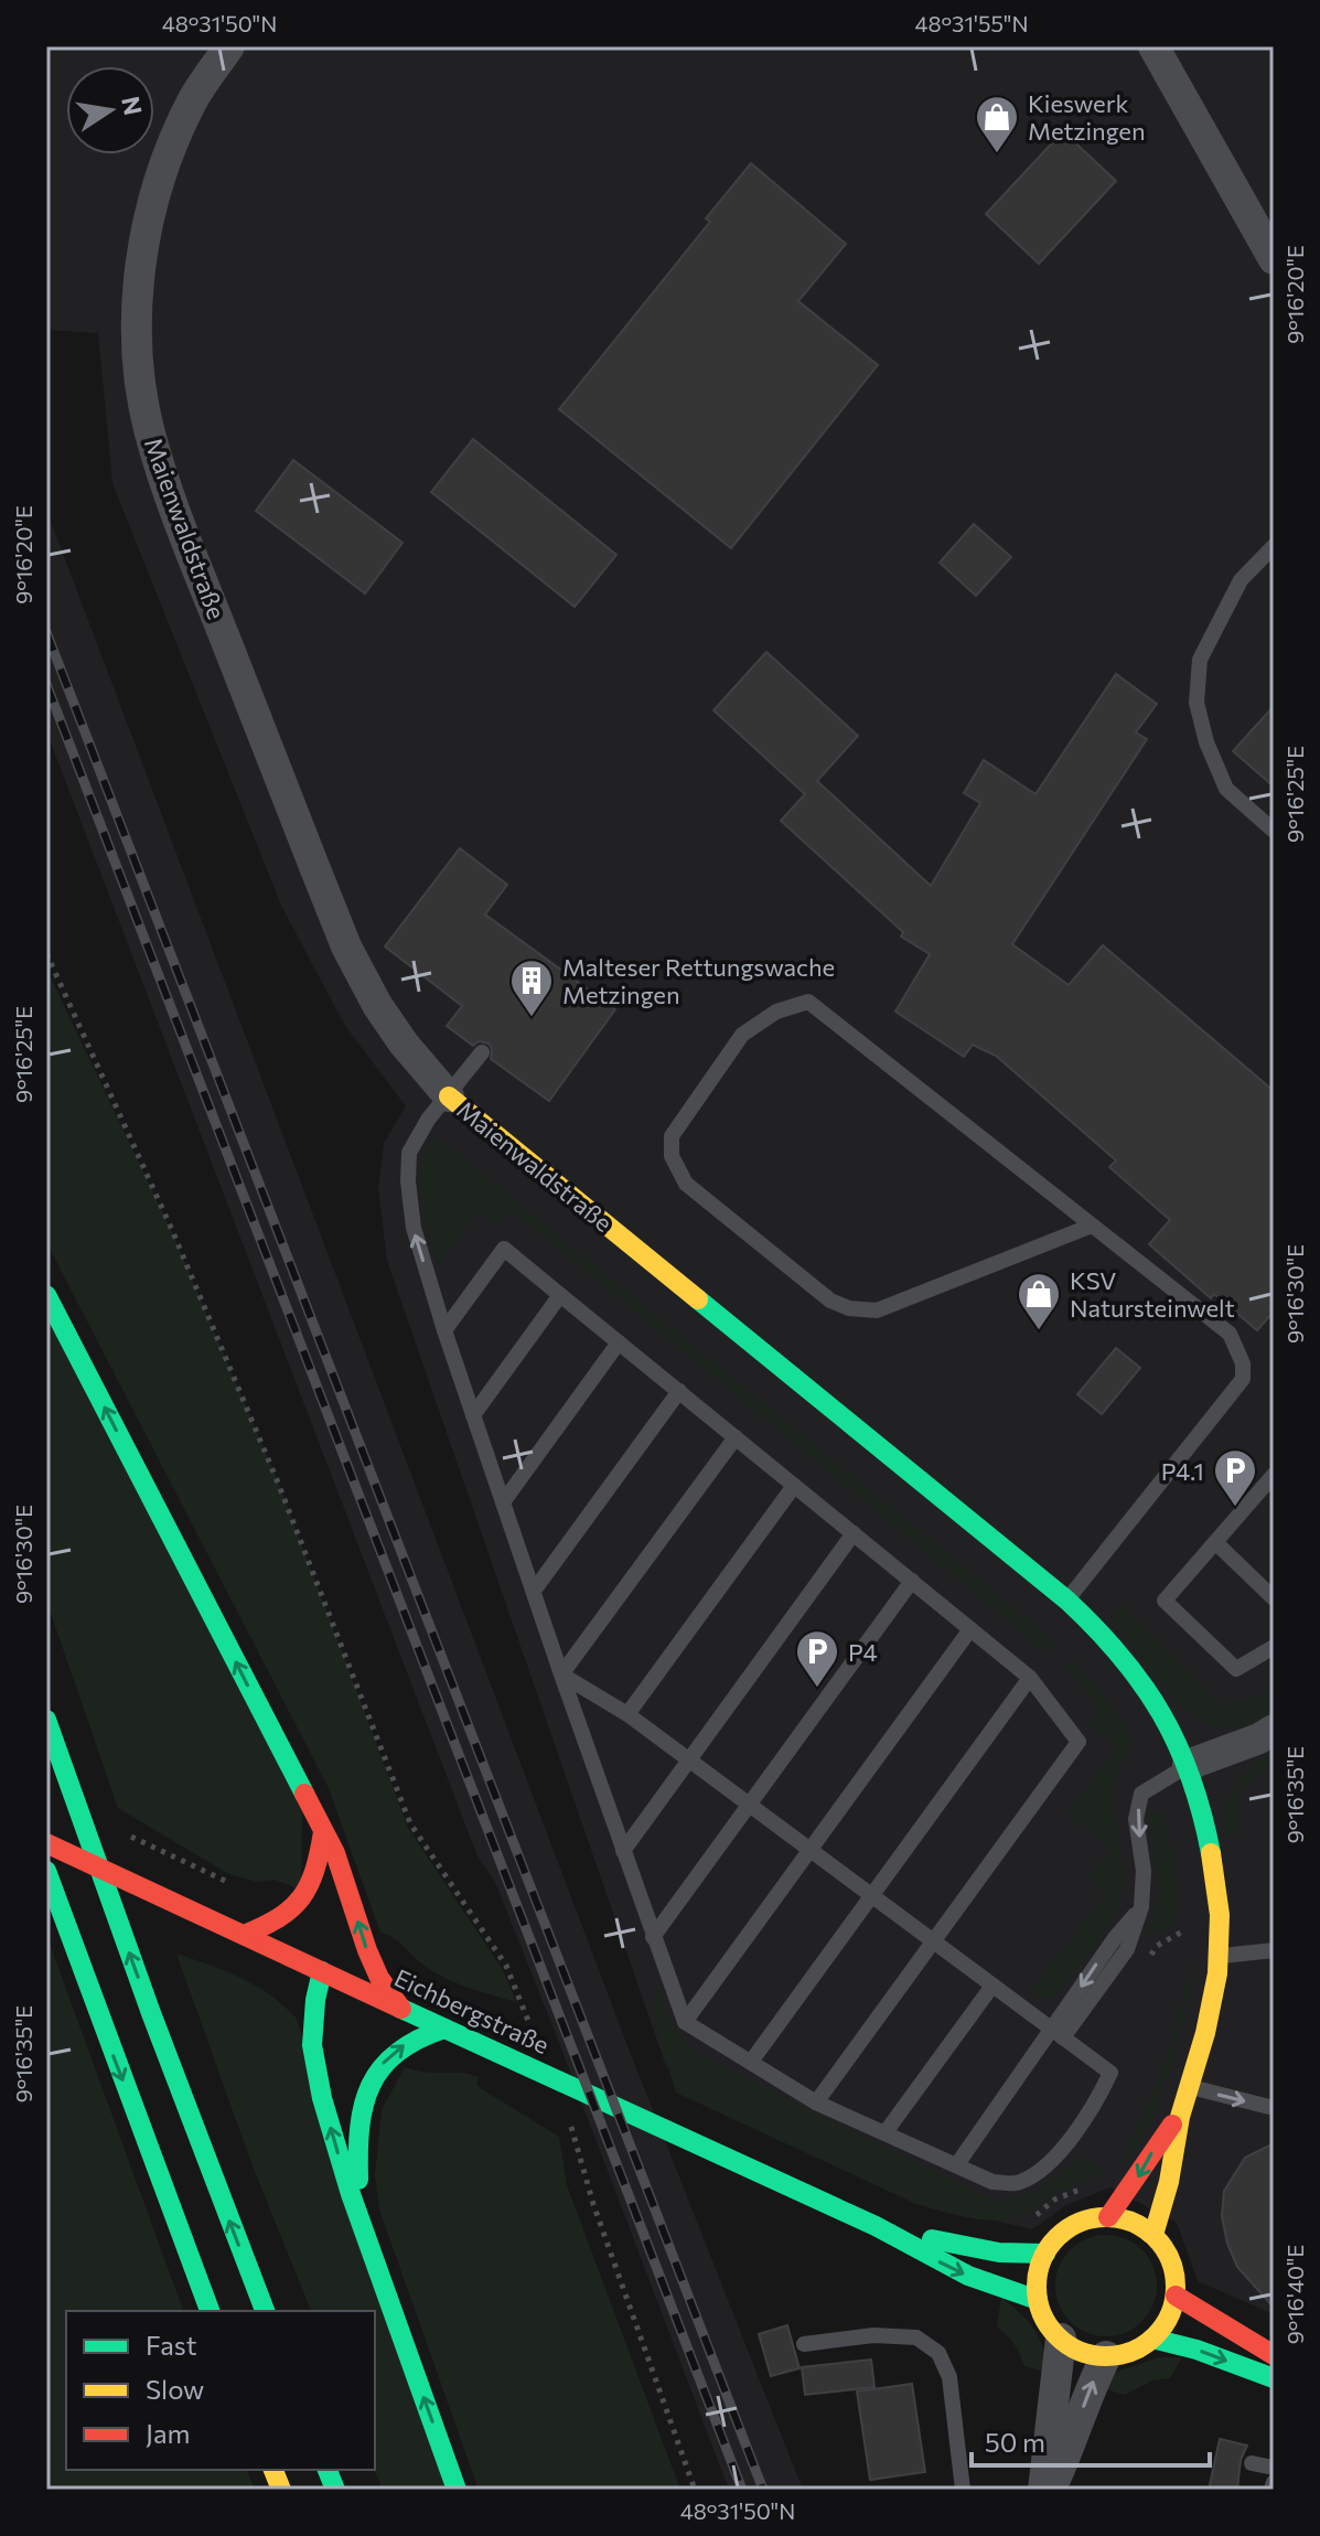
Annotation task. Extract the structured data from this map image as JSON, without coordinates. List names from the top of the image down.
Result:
{
  "streets": {
    "main road": ["Maienwaldstraße", "Eichbergstraße"]
  },
  "crossings": [
    ["Maienwaldstraße", "Eichbergstraße"]
  ],
  "places": {
    "shop": ["Kieswerk Metzingen", "KSV Natursteinwelt"],
    "building": ["Malteser Rettungswache Metzingen"],
    "parking": ["P4.1", "P4"]
  },
  "legend": ["Fast", "Slow", "Jam"],
  "scale_bar": "50 m",
  "north": "right",
  "coordinates": [
    "48°31'50\"N",
    "48°31'55\"N",
    "9°16'20\"E",
    "9°16'25\"E",
    "9°16'30\"E",
    "9°16'35\"E",
    "9°16'40\"E"
  ]
}
